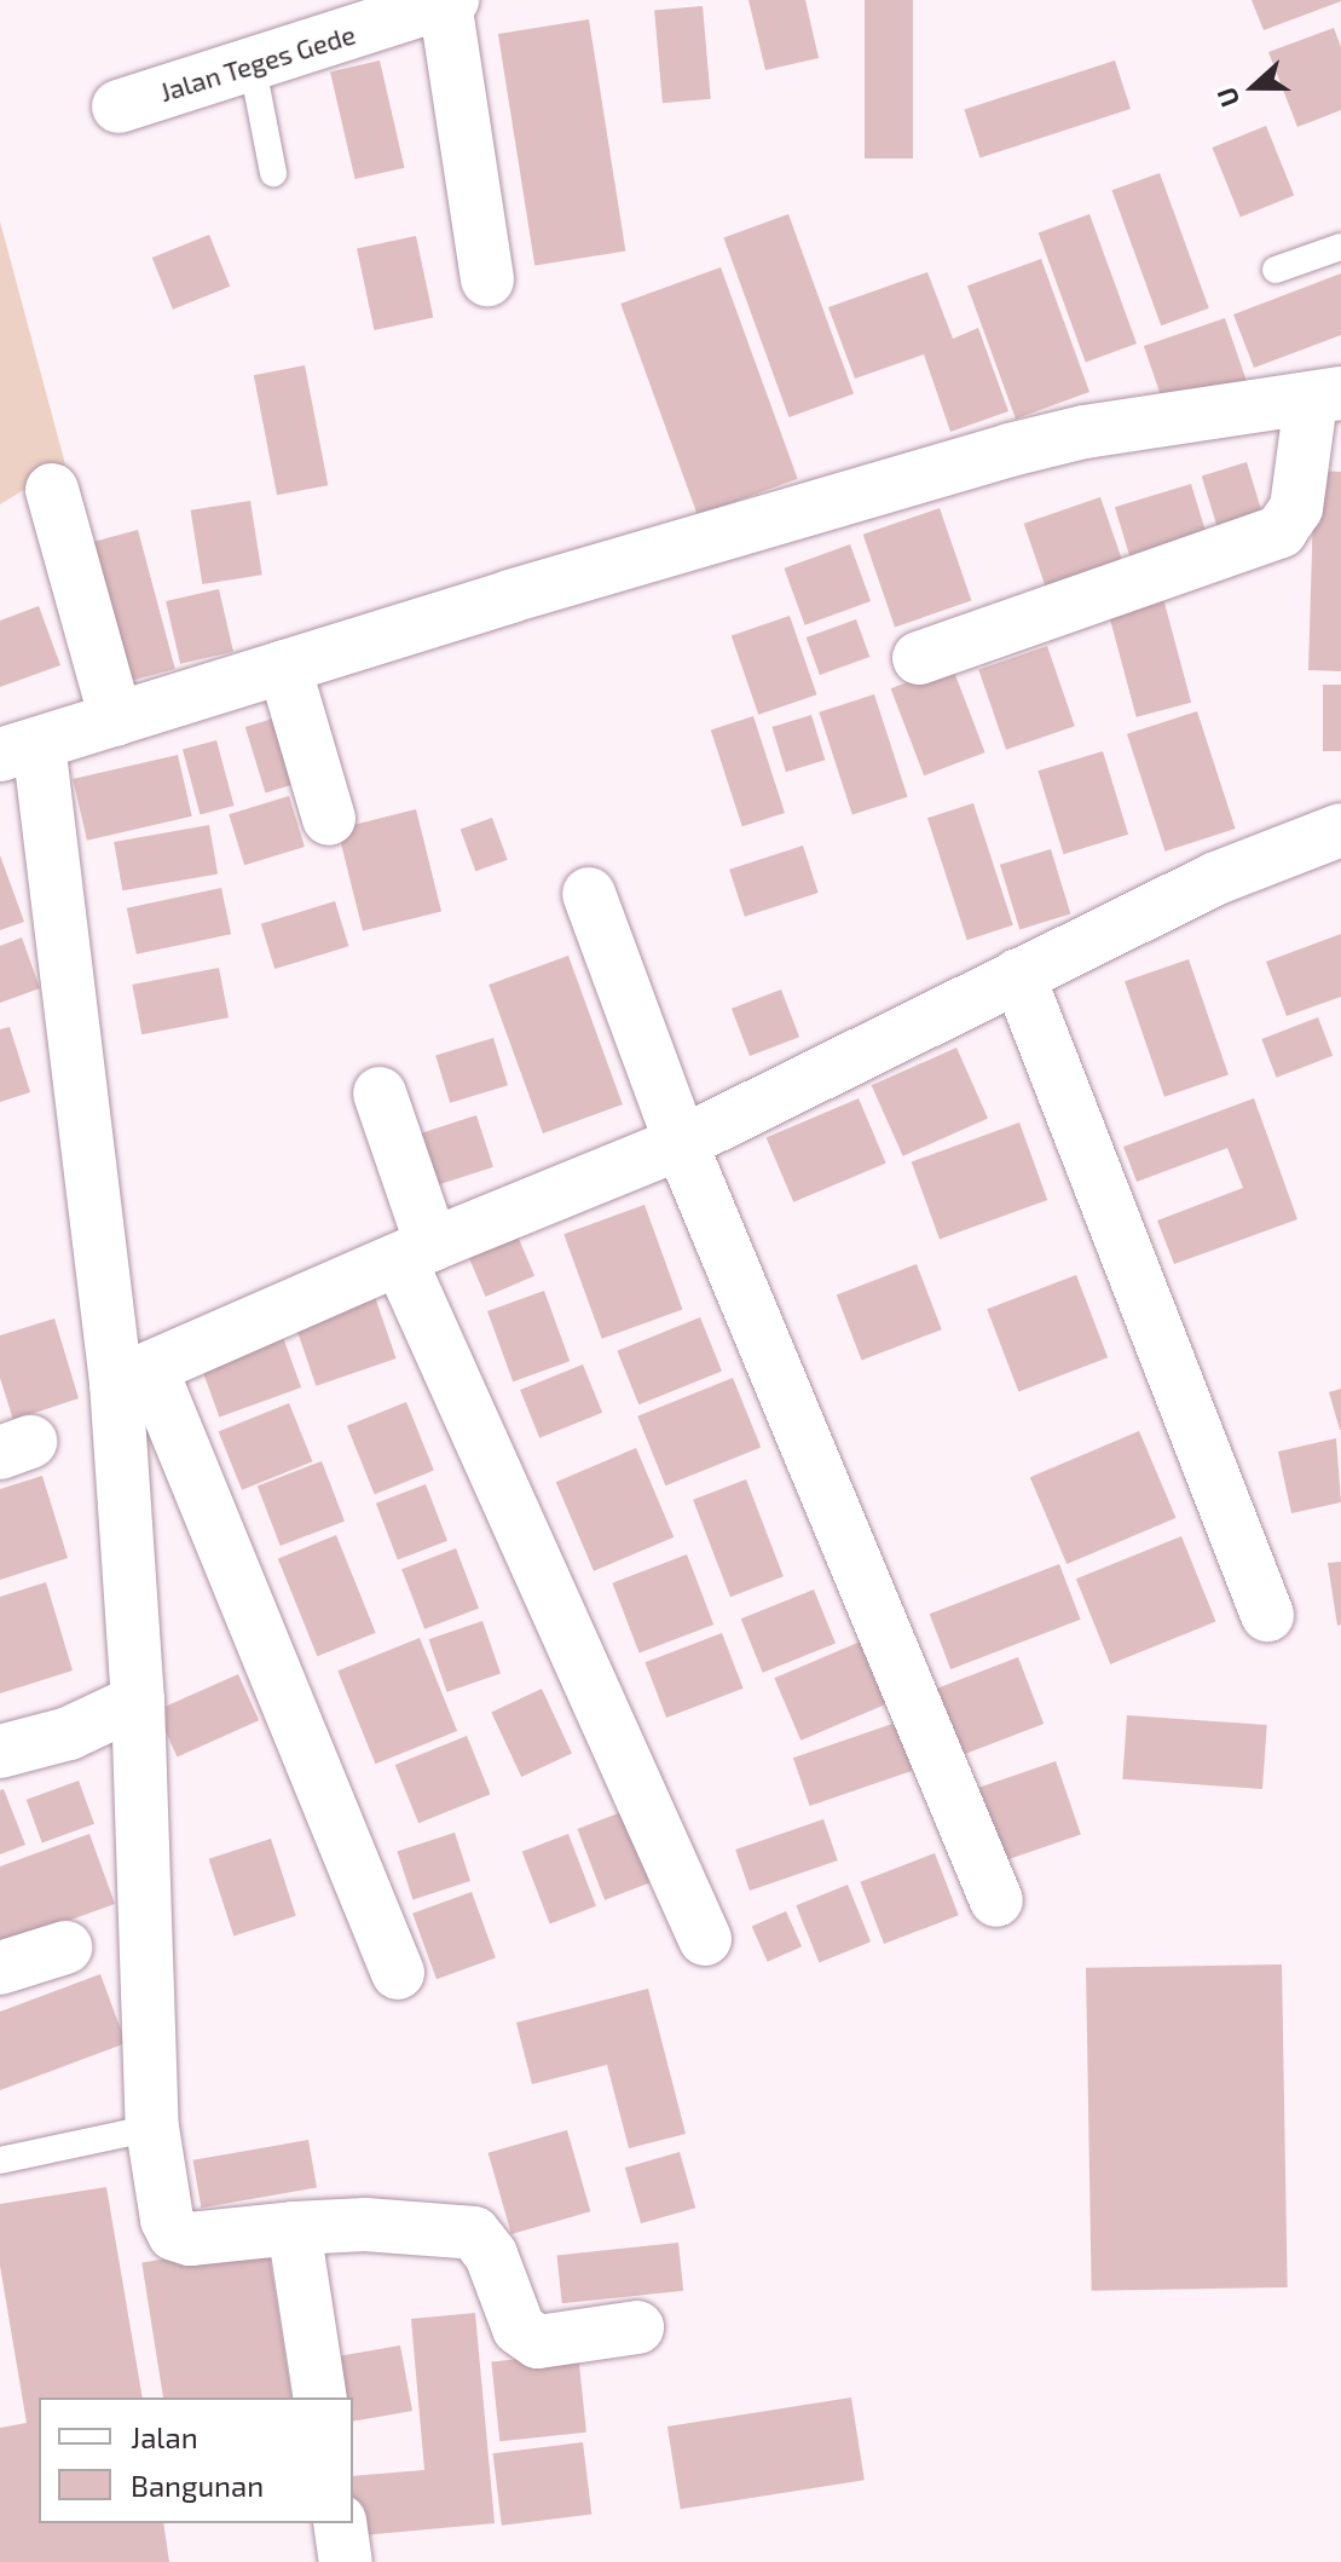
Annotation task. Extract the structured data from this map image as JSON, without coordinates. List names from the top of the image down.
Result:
{
  "streets": {
    "street": ["Jalan Teges Gede"]
  },
  "legend": ["Jalan", "Bangunan"],
  "north": "left"
}
